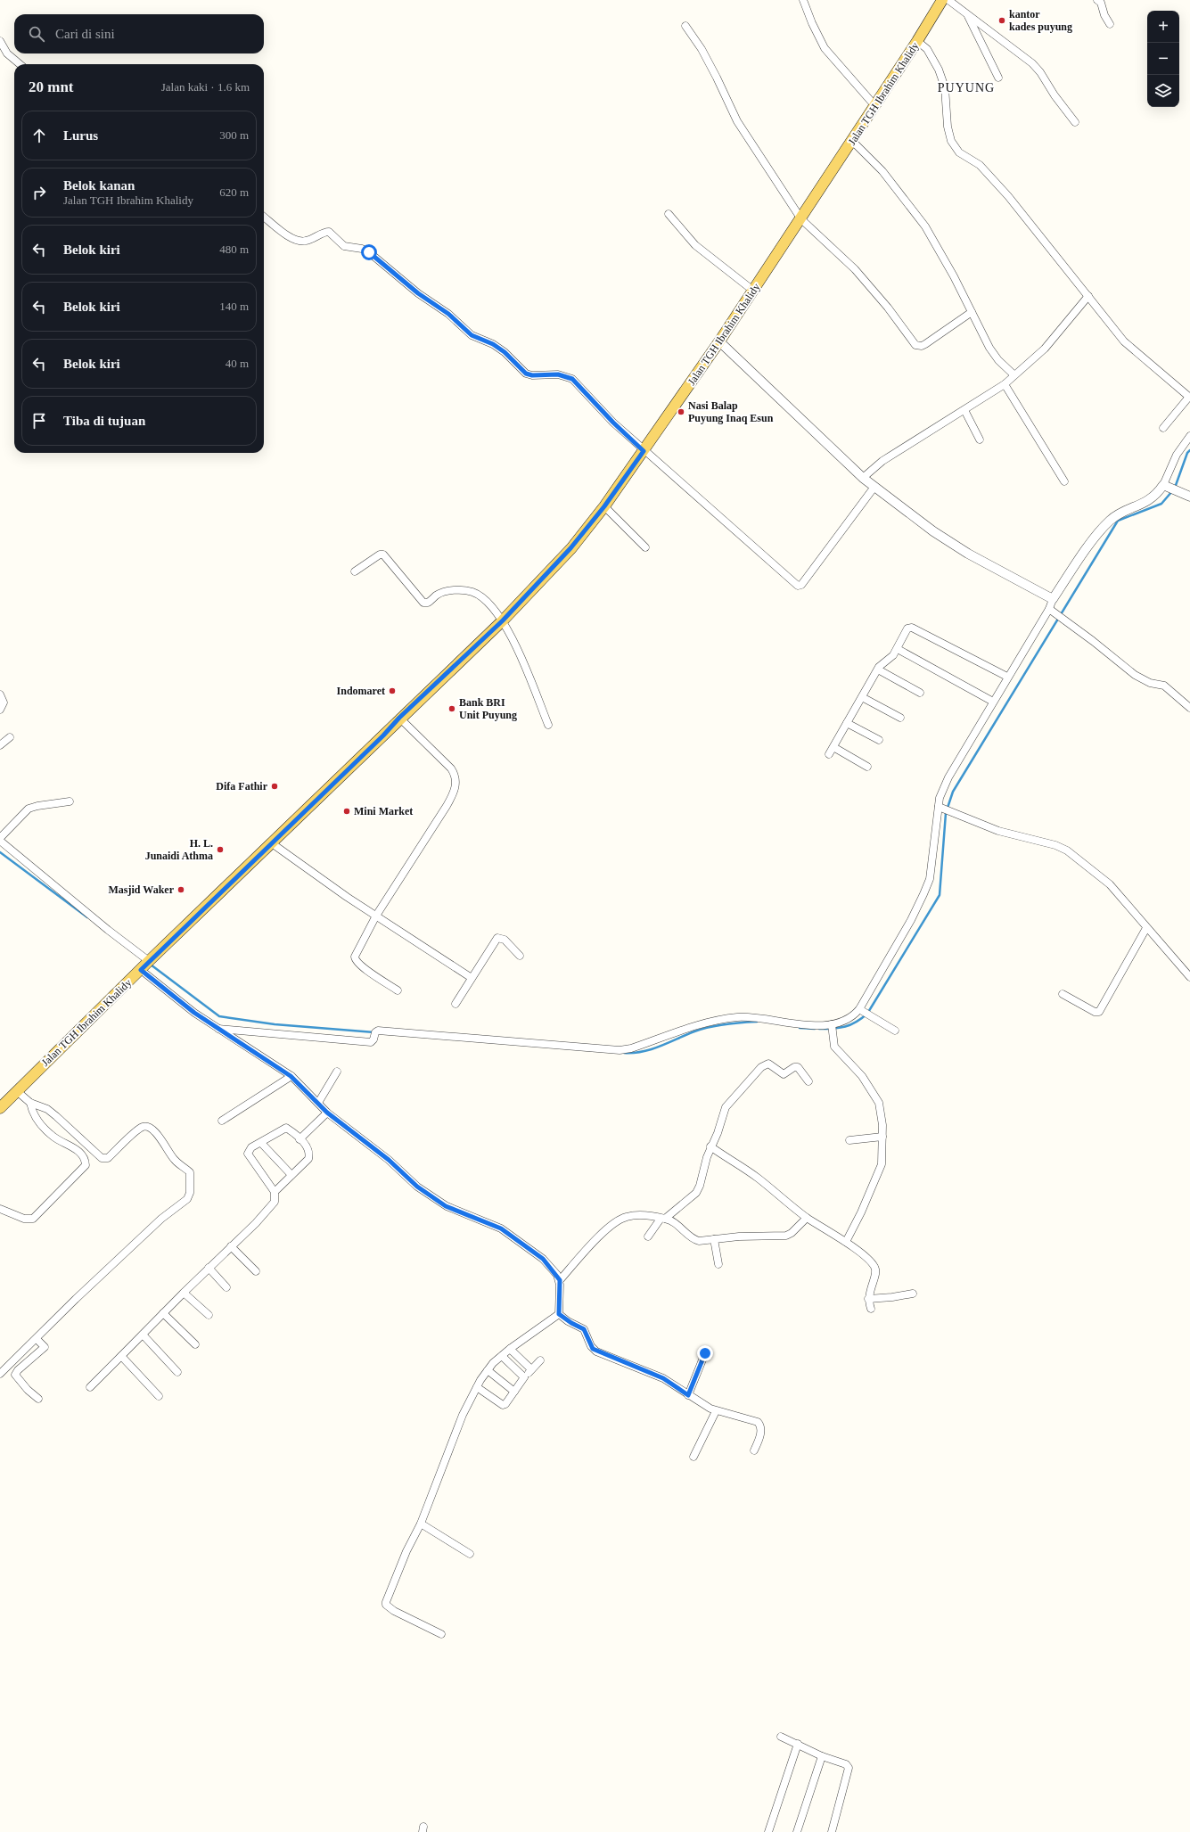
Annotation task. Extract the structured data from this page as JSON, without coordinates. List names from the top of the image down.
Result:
{
  "streets": {
    "main road": ["Jalan TGH Ibrahim Khalidy"]
  },
  "districts": ["PUYUNG"],
  "places": [
    "kantor kades puyung",
    "Nasi Balap Puyung Inaq Esun",
    "Indomaret",
    "Bank BRI Unit Puyung",
    "Difa Fathir",
    "Mini Market",
    "H. L. Junaidi Athma",
    "Masjid Waker"
  ],
  "page": {
    "map_buttons": ["+", "−"],
    "search": "Cari di sini",
    "heading": ["20 mnt", "Jalan kaki · 1.6 km"],
    "list": [
      ["Lurus", "300 m"],
      ["Belok kanan", "Jalan TGH Ibrahim Khalidy", "620 m"],
      ["Belok kiri", "480 m"],
      ["Belok kiri", "140 m"],
      ["Belok kiri", "40 m"],
      "Tiba di tujuan"
    ]
  }
}
